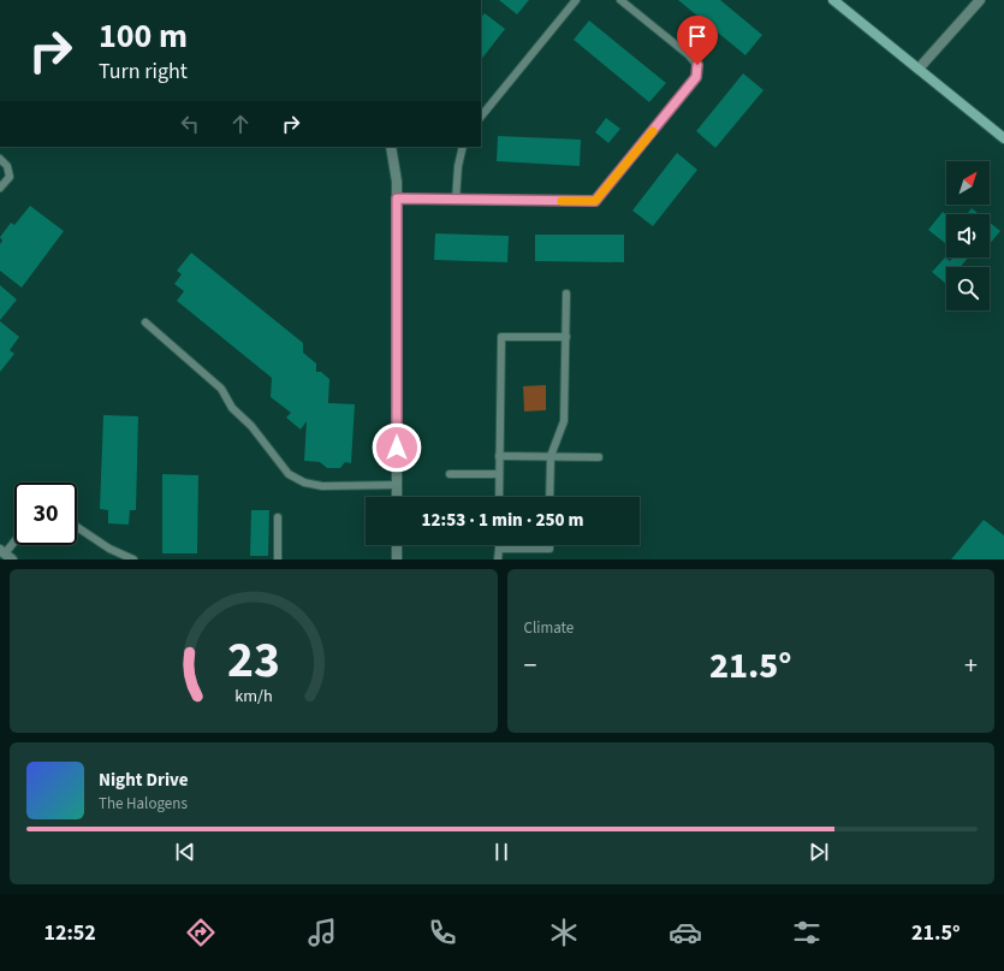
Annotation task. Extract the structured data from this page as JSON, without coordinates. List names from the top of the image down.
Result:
{
  "north": "top right",
  "page": {
    "turn": ["100 m", "Turn right"],
    "limit": "30",
    "trip": "12:53 · 1 min · 250 m",
    "tile": "Climate",
    "heat": ["−", "21.5°", "+"],
    "song": ["Night Drive", "The Halogens"],
    "tabs": ["12:52", "21.5°"],
    "gauge": ["23", "km/h"]
  }
}
